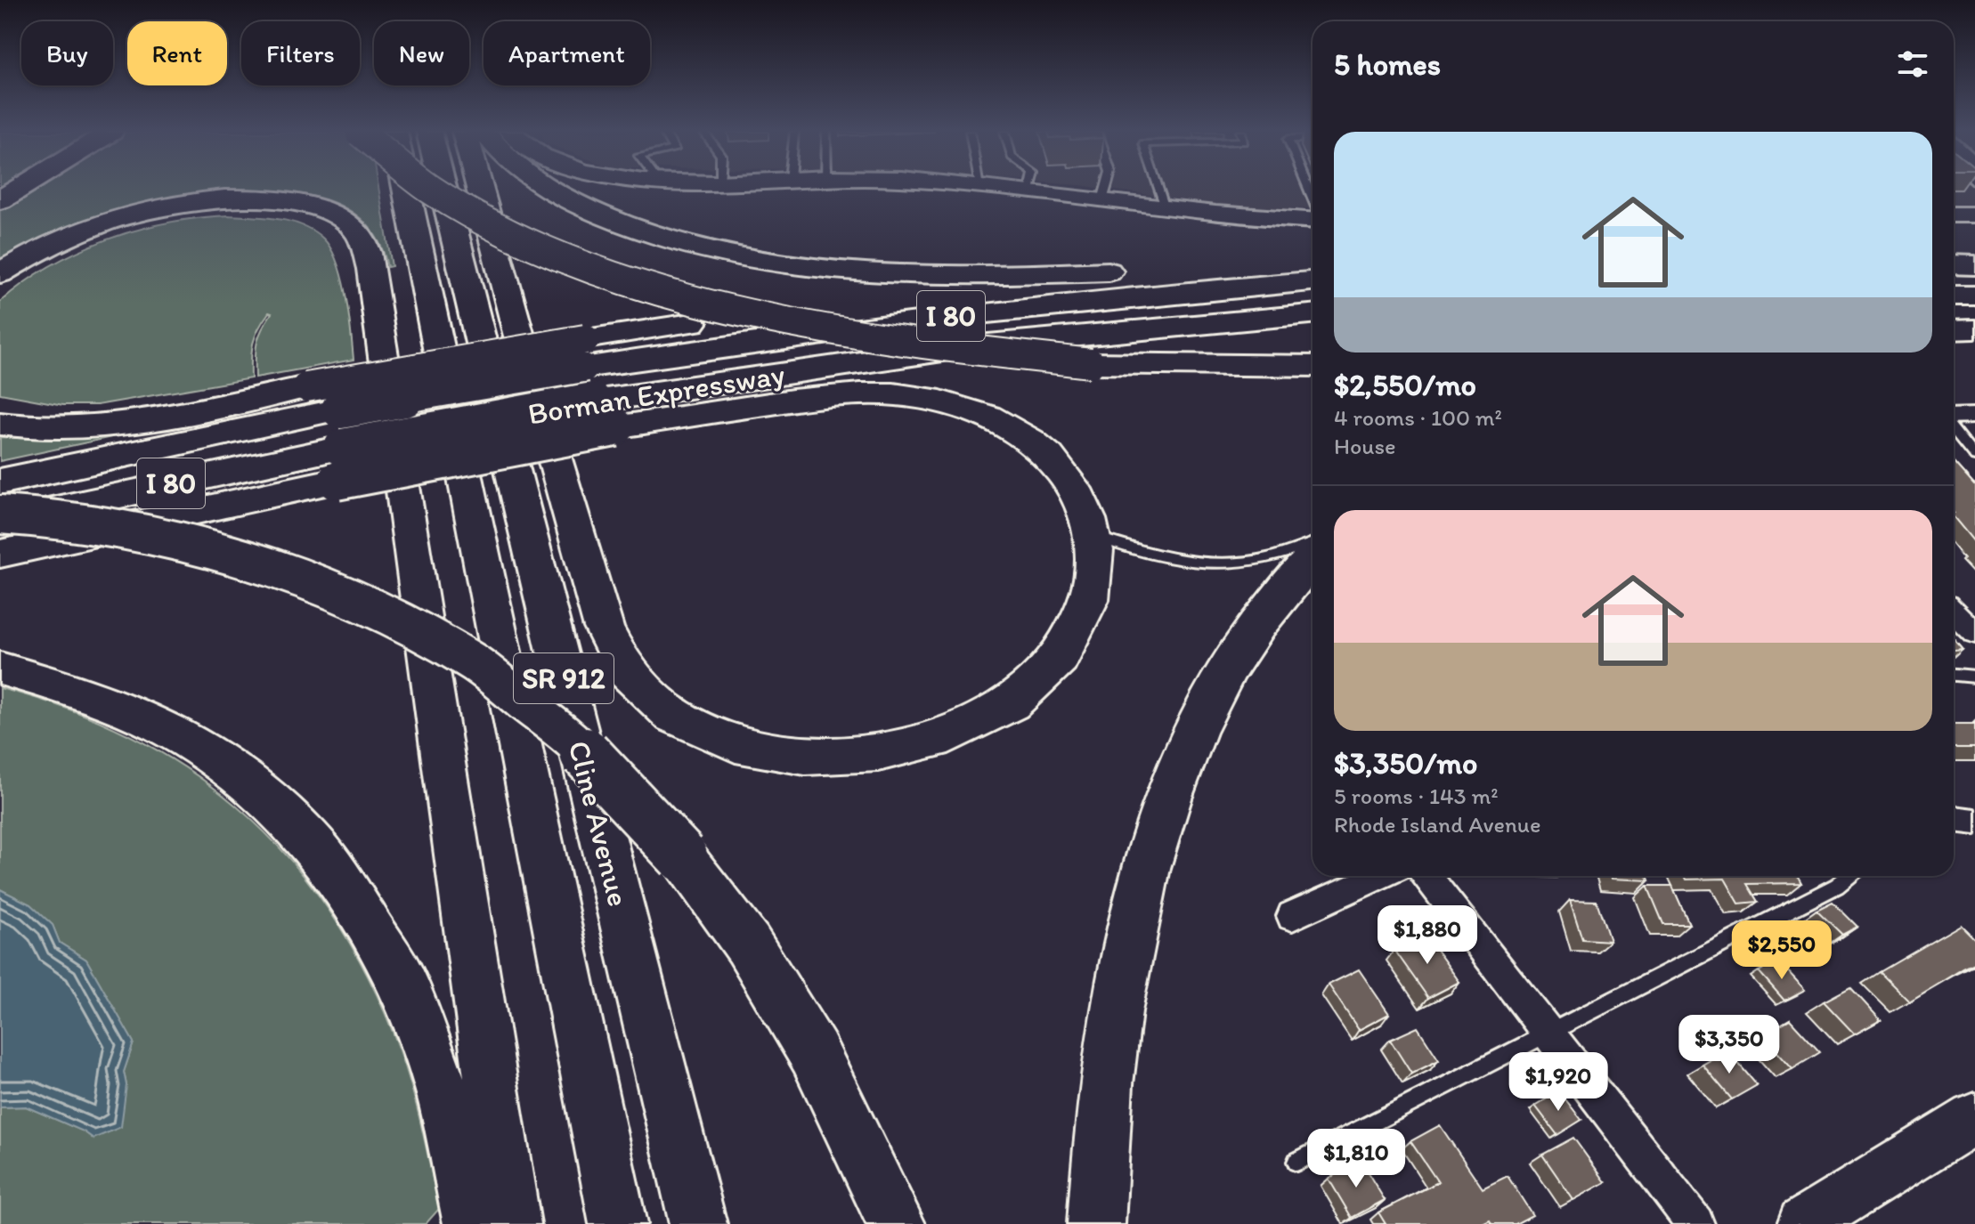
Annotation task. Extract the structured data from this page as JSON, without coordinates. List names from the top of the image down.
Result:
{
  "streets": {
    "highway": [
      "I 80",
      "Borman Expressway",
      "SR 912",
      "Cline Avenue"
    ]
  },
  "page": {
    "chip": [
      "Buy",
      "Rent",
      "Filters",
      "New",
      "Apartment"
    ],
    "heading": "5 homes",
    "list": [
      {
        "name": "$2,550/mo",
        "note": "4 rooms · 100 m² · House"
      },
      {
        "name": "$3,350/mo",
        "note": "5 rooms · 143 m² · Rhode Island Avenue"
      }
    ],
    "price": [
      "$1,880",
      "$2,550",
      "$3,350",
      "$1,920",
      "$1,810"
    ]
  }
}
